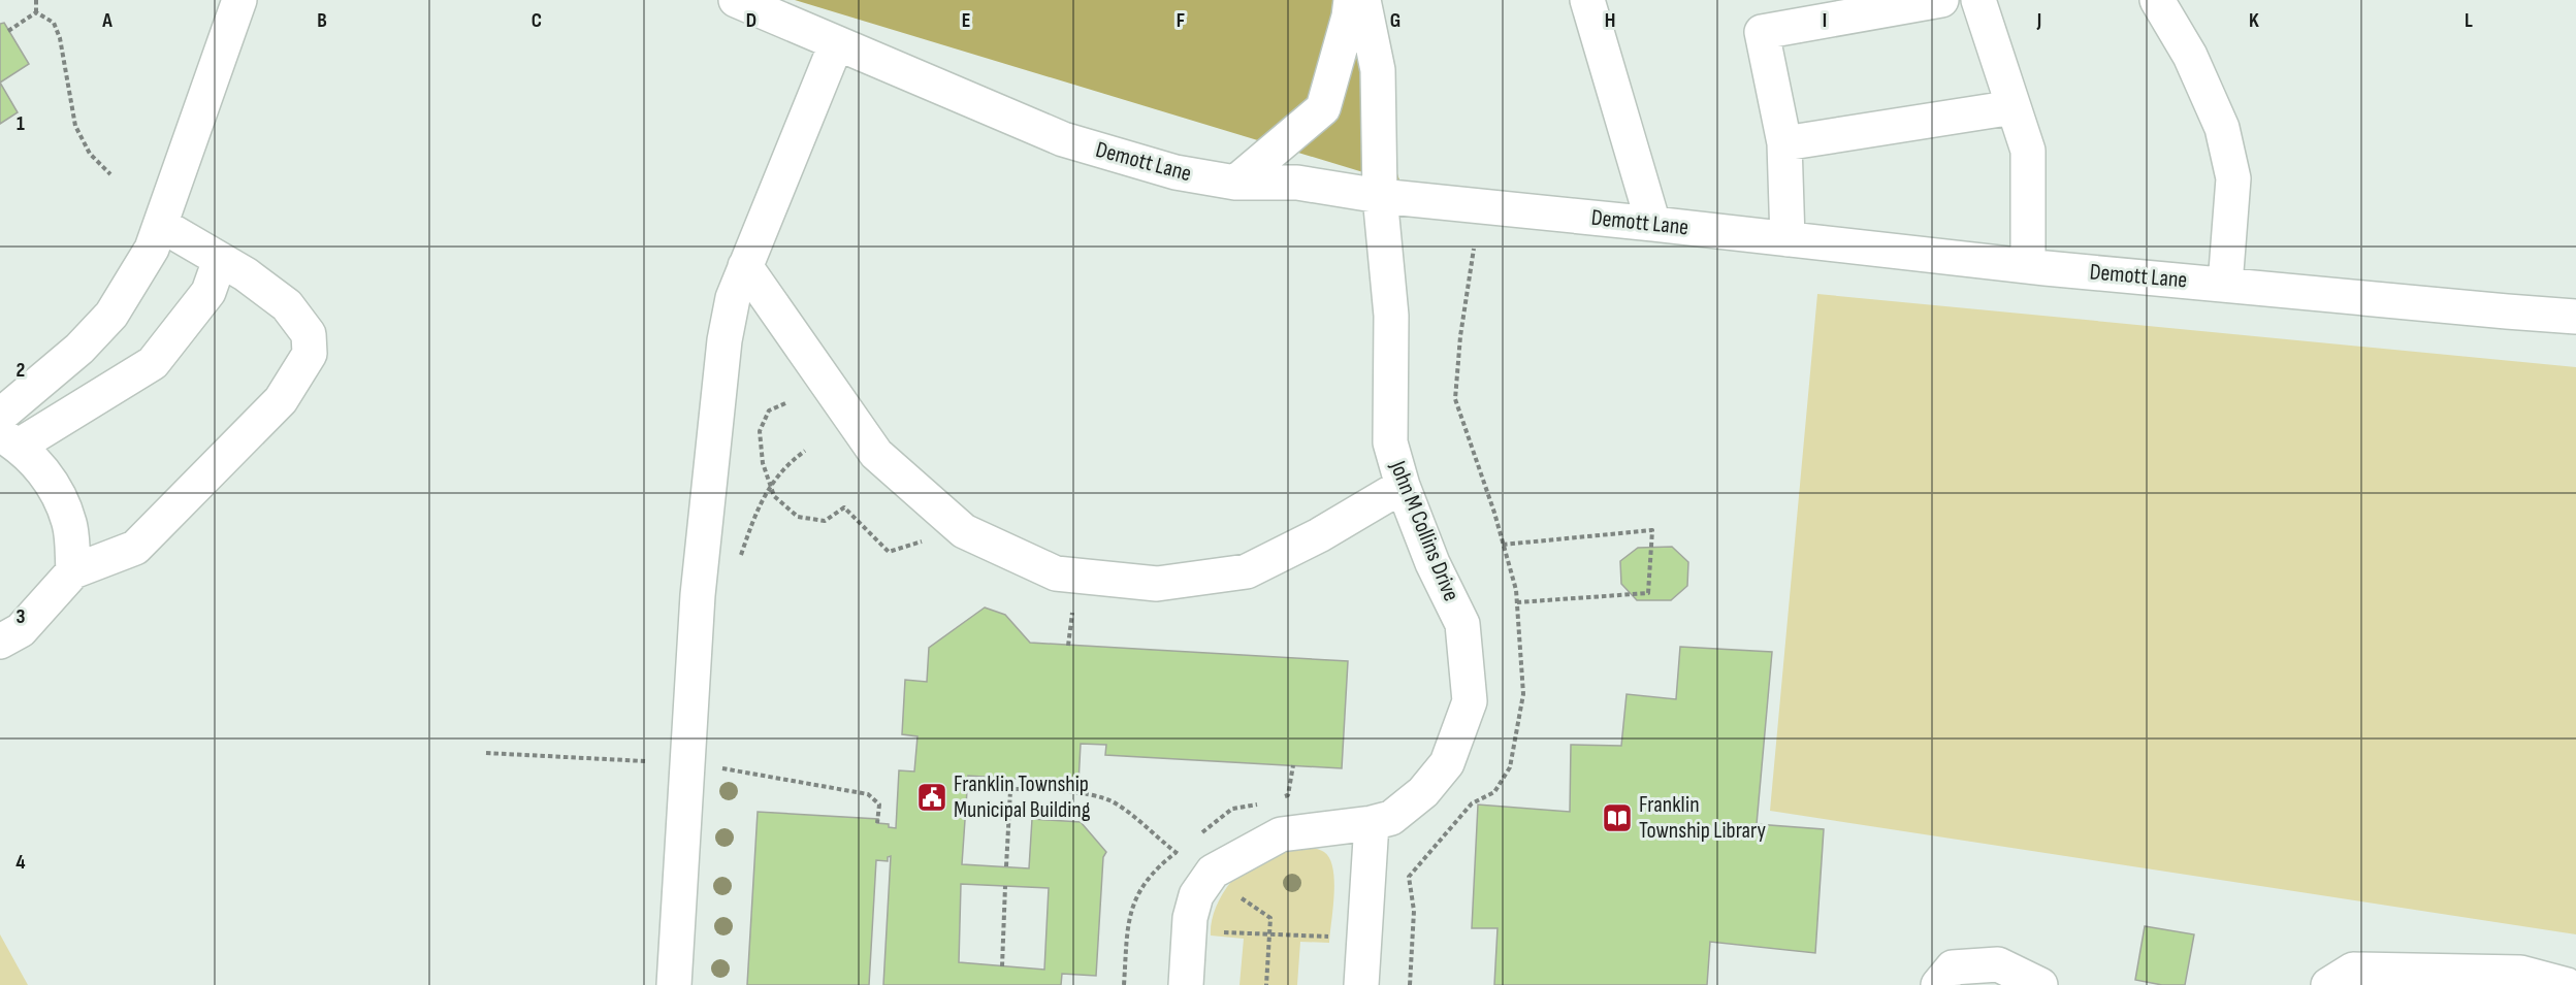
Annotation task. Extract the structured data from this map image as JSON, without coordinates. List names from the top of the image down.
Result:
{
  "streets": {
    "street": ["Demott Lane", "John M Collins Drive"]
  },
  "crossings": [
    ["Demott Lane", "John M Collins Drive"]
  ],
  "places": {
    "public building": ["Franklin Township Municipal Building"],
    "library": ["Franklin Township Library"]
  },
  "grid": {
    "columns": [
      "A",
      "B",
      "C",
      "D",
      "E",
      "F",
      "G",
      "H",
      "I",
      "J",
      "K",
      "L"
    ],
    "rows": [
      "1",
      "2",
      "3",
      "4"
    ]
  }
}
